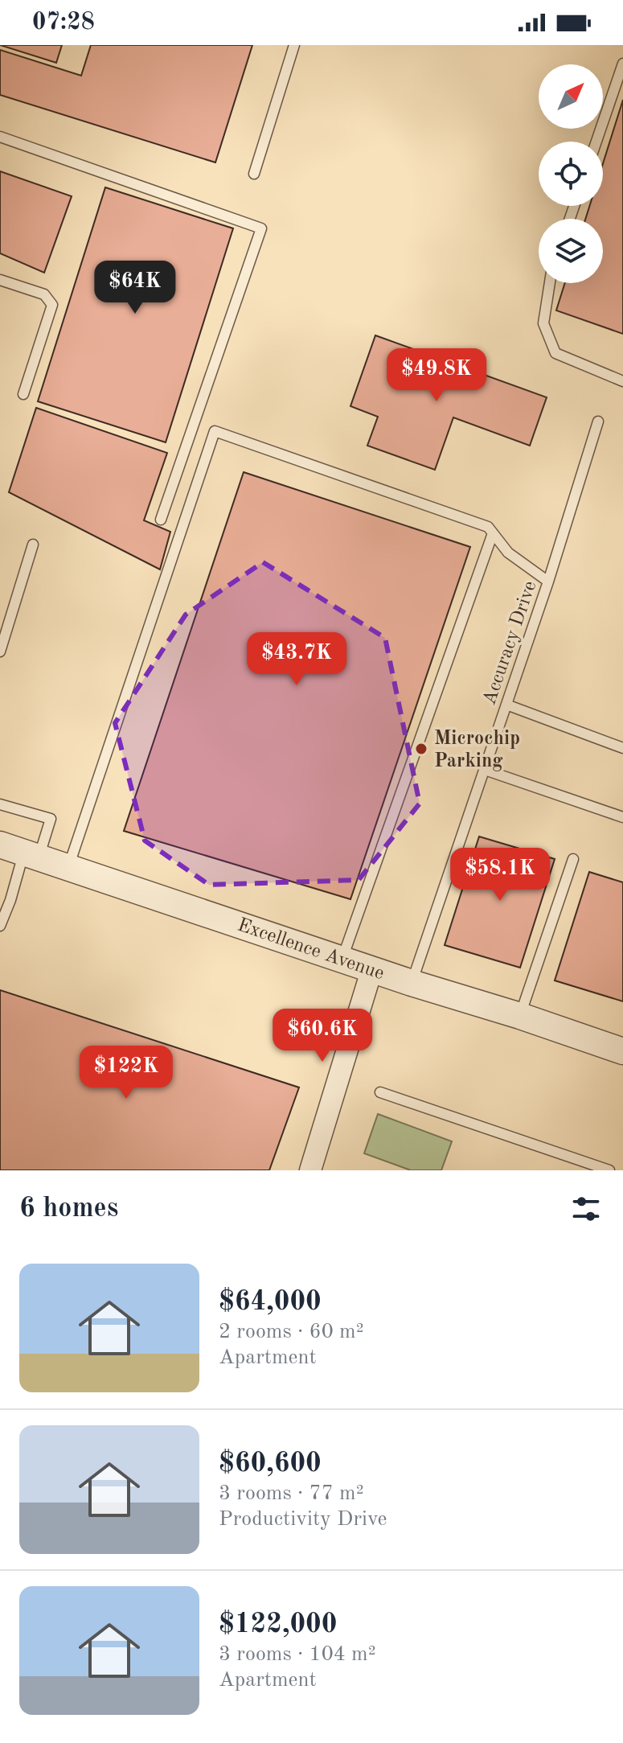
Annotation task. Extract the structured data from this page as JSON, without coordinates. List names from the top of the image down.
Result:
{
  "streets": {
    "street": ["Excellence Avenue"],
    "lane": ["Accuracy Drive"]
  },
  "crossings": [
    ["Accuracy Drive", "Excellence Avenue"]
  ],
  "places": ["Microchip Parking"],
  "north": "top right",
  "page": {
    "status": "07:28",
    "price": [
      "$64K",
      "$49.8K",
      "$43.7K",
      "$58.1K",
      "$60.6K",
      "$122K"
    ],
    "heading": "6 homes",
    "list": [
      {
        "name": "$64,000",
        "note": "2 rooms · 60 m² · Apartment"
      },
      {
        "name": "$60,600",
        "note": "3 rooms · 77 m² · Productivity Drive"
      },
      {
        "name": "$122,000",
        "note": "3 rooms · 104 m² · Apartment"
      }
    ]
  }
}
